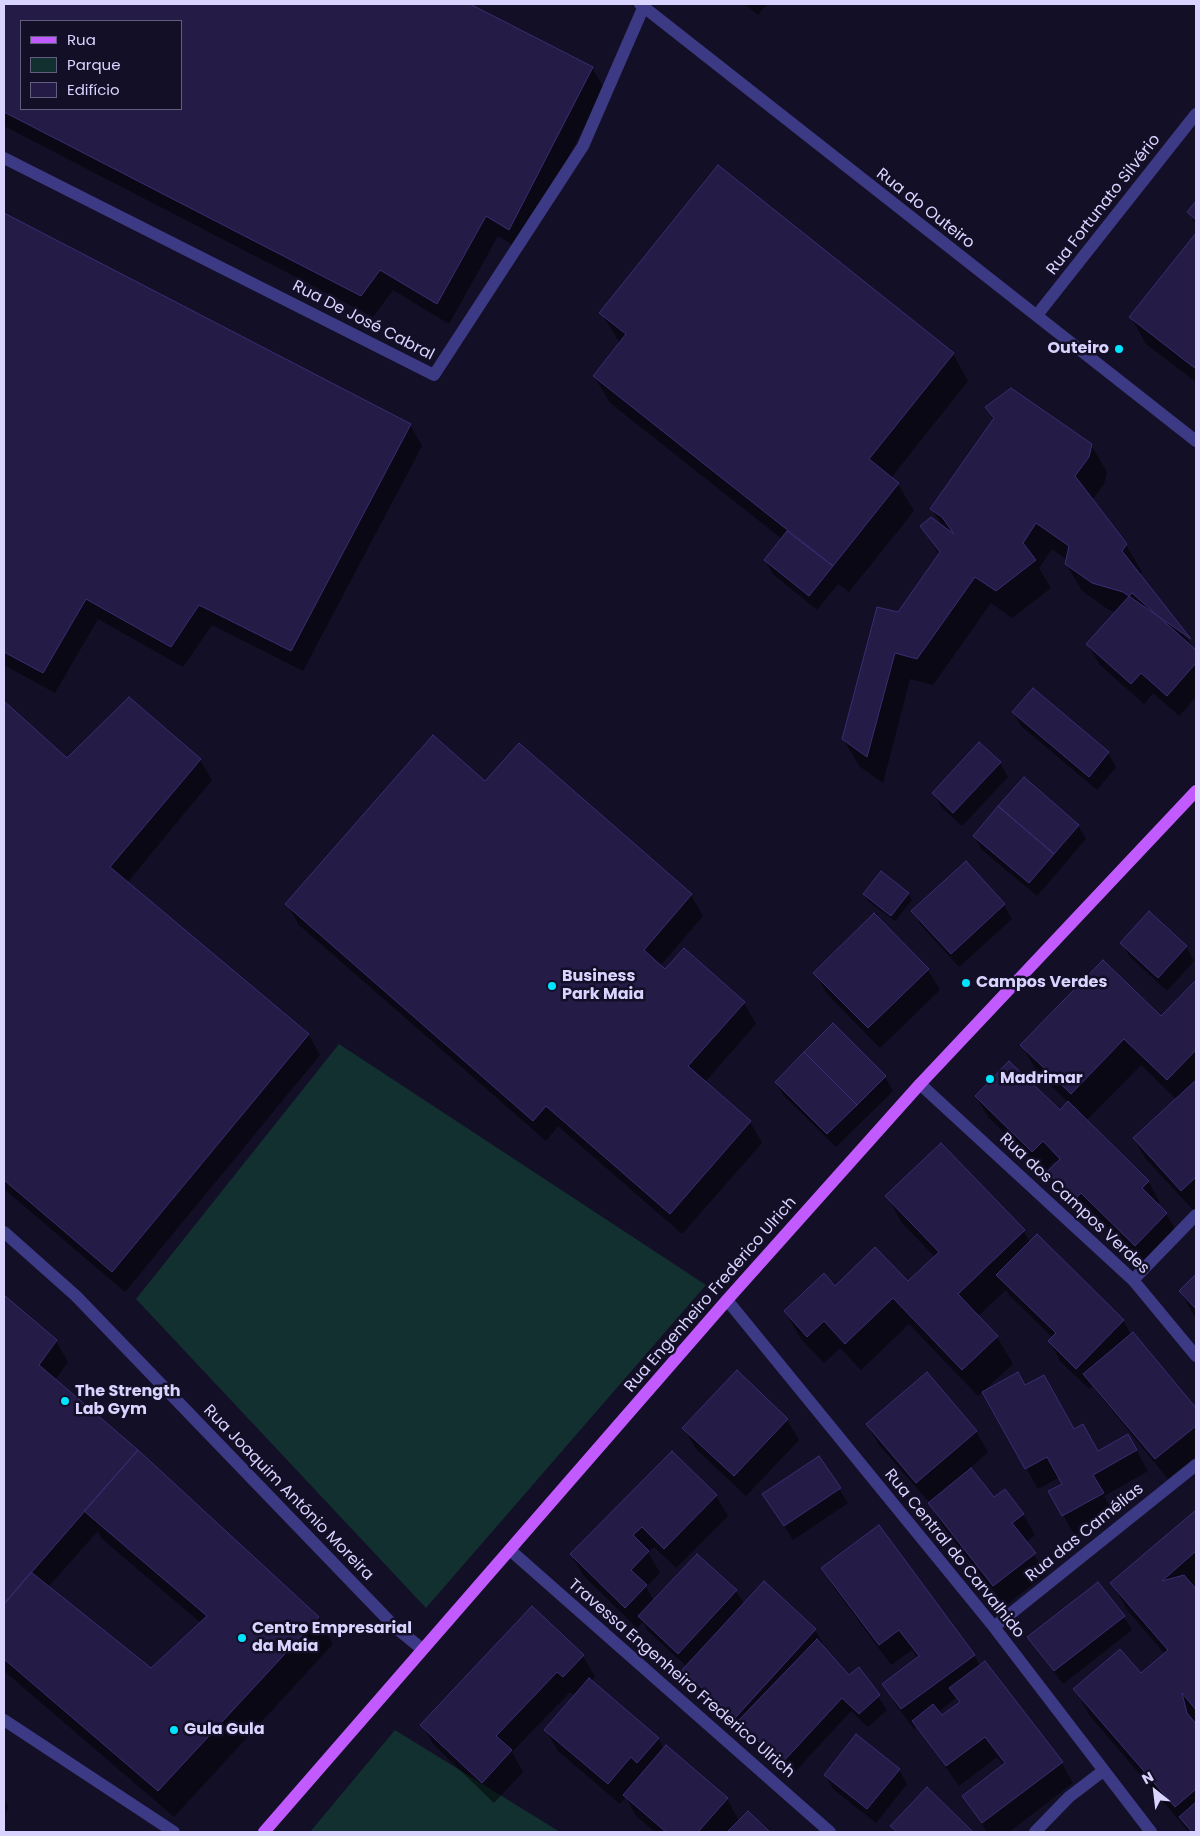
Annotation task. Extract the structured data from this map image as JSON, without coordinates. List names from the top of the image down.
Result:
{
  "streets": {
    "main road": ["Rua Engenheiro Frederico Ulrich"],
    "street": [
      "Rua Fortunato Silvério",
      "Rua do Outeiro",
      "Rua De José Cabral",
      "Rua dos Campos Verdes",
      "Rua Joaquim António Moreira",
      "Rua das Camélias",
      "Rua Central do Carvalhido",
      "Travessa Engenheiro Frederico Ulrich"
    ]
  },
  "crossings": [
    ["Rua Fortunato Silvério", "Rua do Outeiro"],
    ["Rua do Outeiro", "Rua De José Cabral"],
    ["Rua dos Campos Verdes", "Rua Engenheiro Frederico Ulrich"],
    ["Rua Engenheiro Frederico Ulrich", "Rua Joaquim António Moreira"],
    ["Rua Engenheiro Frederico Ulrich", "Rua Central do Carvalhido"],
    ["Rua Engenheiro Frederico Ulrich", "Travessa Engenheiro Frederico Ulrich"],
    ["Rua das Camélias", "Rua Central do Carvalhido"]
  ],
  "places": [
    "Outeiro",
    "Campos Verdes",
    "Business Park Maia",
    "Madrimar",
    "The Strength Lab Gym",
    "Centro Empresarial da Maia",
    "Gula Gula"
  ],
  "legend": ["Rua", "Parque", "Edifício"],
  "north": "top left"
}
